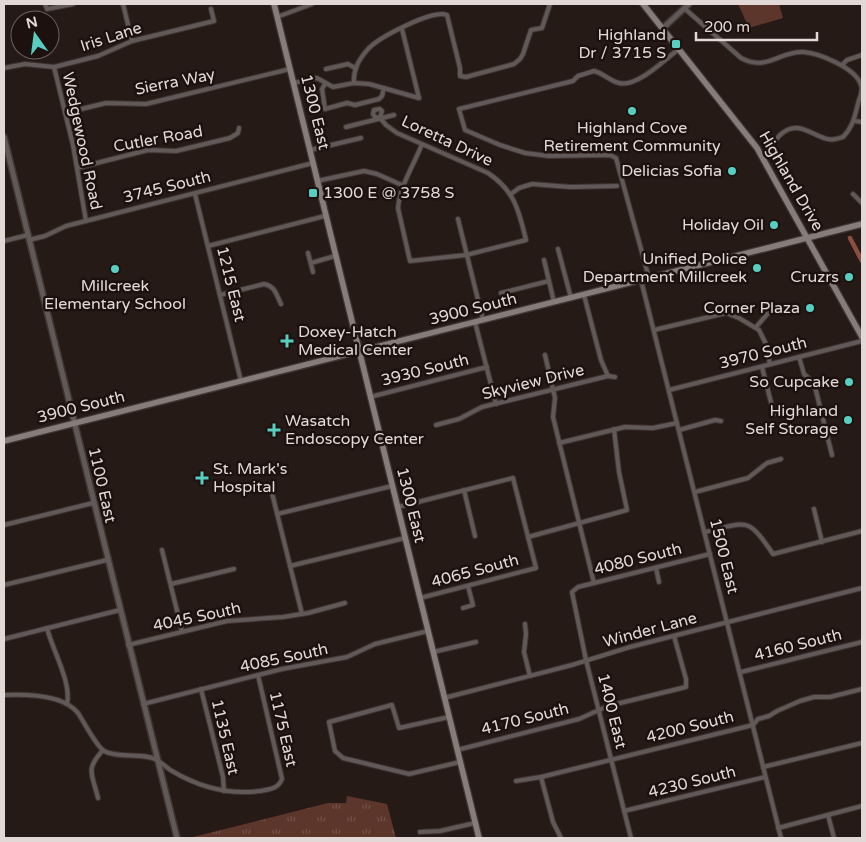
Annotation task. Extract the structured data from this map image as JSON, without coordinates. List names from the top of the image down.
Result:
{
  "streets": {
    "main road": ["1300 East", "Highland Drive", "3900 South"],
    "street": [
      "Iris Lane",
      "Sierra Way",
      "Cutler Road",
      "Wedgewood Road",
      "Loretta Drive",
      "3745 South",
      "1215 East",
      "3970 South",
      "3930 South",
      "Skyview Drive",
      "1100 East",
      "1500 East",
      "4080 South",
      "4065 South",
      "4045 South",
      "Winder Lane",
      "4160 South",
      "4085 South",
      "1400 East",
      "4170 South",
      "4200 South",
      "1175 East",
      "1135 East",
      "4230 South"
    ]
  },
  "crossings": [
    ["Iris Lane", "Wedgewood Road"],
    ["Sierra Way", "1300 East"],
    ["Sierra Way", "Wedgewood Road"],
    ["1300 East", "3745 South"],
    ["1300 East", "3900 South"],
    ["1300 East", "3930 South"],
    ["1300 East", "4065 South"],
    ["1300 East", "Winder Lane"],
    ["1300 East", "4085 South"],
    ["1300 East", "4170 South"],
    ["Cutler Road", "Wedgewood Road"],
    ["Wedgewood Road", "3745 South"],
    ["Highland Drive", "3900 South"],
    ["Highland Drive", "3970 South"],
    ["3745 South", "1215 East"],
    ["3745 South", "1100 East"],
    ["1215 East", "3900 South"],
    ["3900 South", "1100 East"],
    ["3900 South", "1500 East"],
    ["3970 South", "1500 East"],
    ["1100 East", "4045 South"],
    ["1100 East", "4085 South"],
    ["1500 East", "4080 South"],
    ["1500 East", "Winder Lane"],
    ["1500 East", "4160 South"],
    ["1500 East", "4200 South"],
    ["1500 East", "4230 South"],
    ["4080 South", "1400 East"],
    ["Winder Lane", "1400 East"],
    ["Winder Lane", "4170 South"],
    ["4085 South", "1175 East"],
    ["4085 South", "1135 East"],
    ["1400 East", "4170 South"],
    ["1400 East", "4200 South"],
    ["1400 East", "4230 South"],
    ["1175 East", "1135 East"]
  ],
  "places": {
    "transit": ["Highland Dr / 3715 S", "1300 E @ 3758 S"],
    "other": [
      "Highland Cove Retirement Community",
      "Delicias Sofia",
      "Holiday Oil",
      "Unified Police Department Millcreek",
      "Millcreek Elementary School",
      "Cruzrs",
      "Corner Plaza",
      "So Cupcake",
      "Highland Self Storage"
    ],
    "health": ["Doxey-Hatch Medical Center", "Wasatch Endoscopy Center", "St. Mark's Hospital"]
  },
  "scale_bar": "200 m",
  "north": "top"
}
